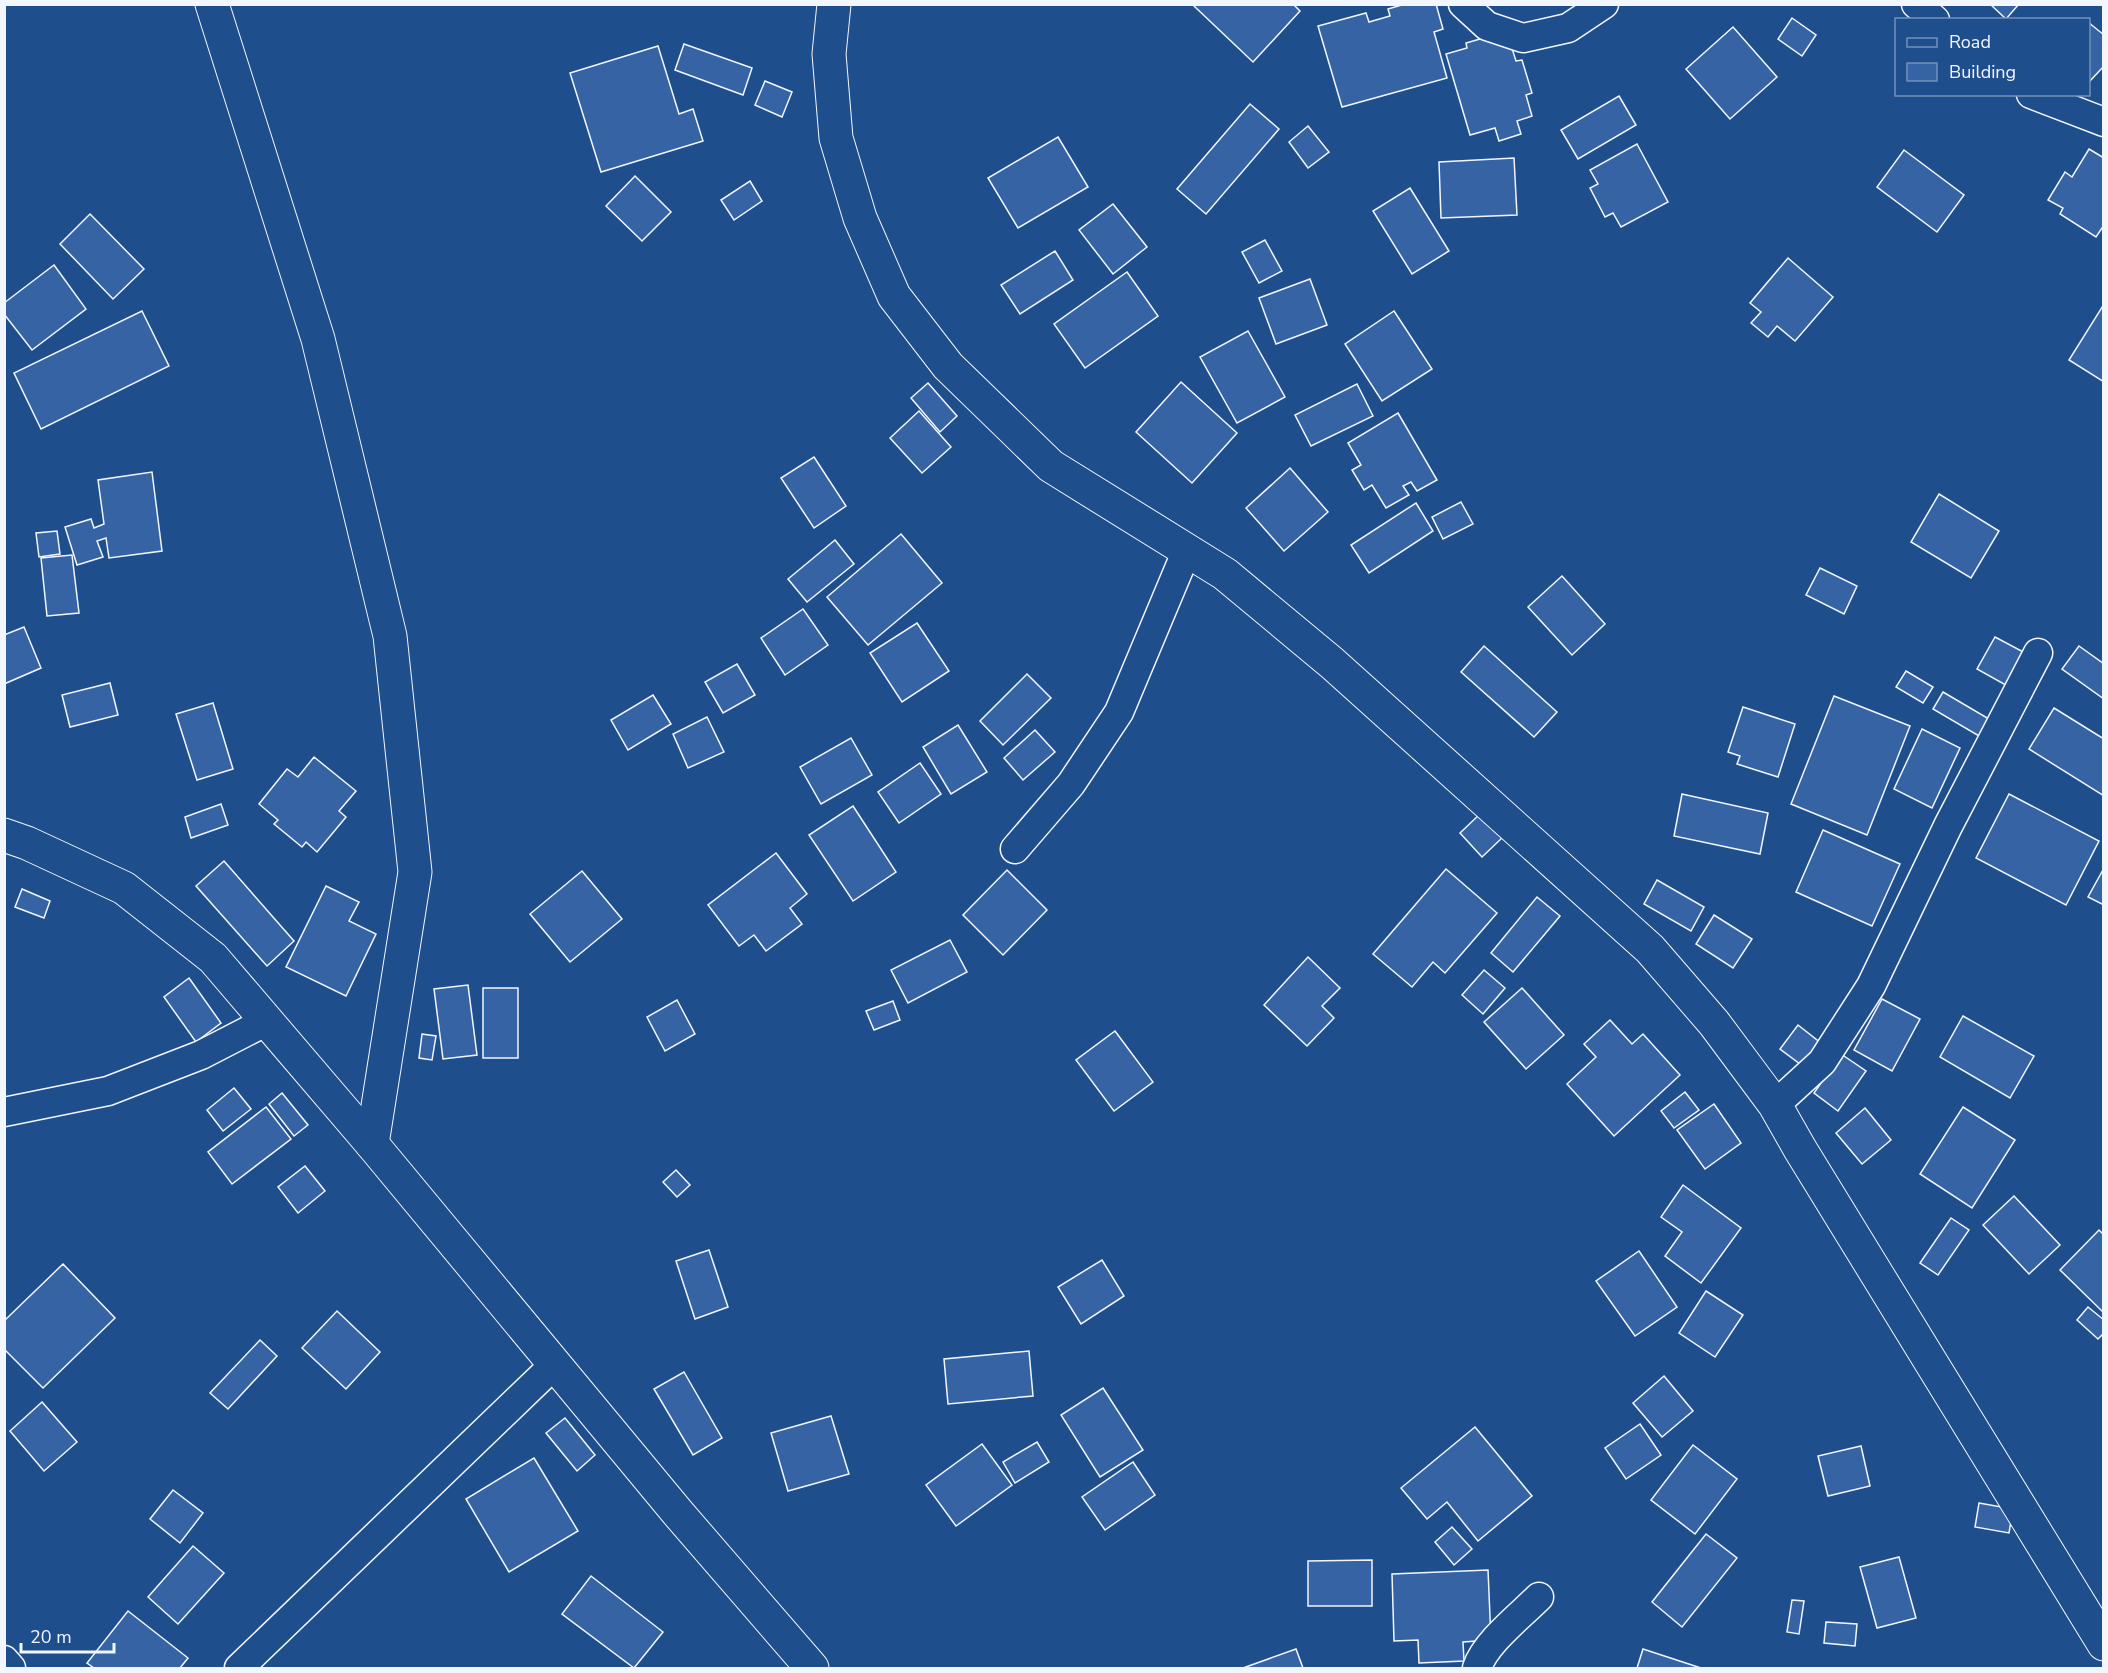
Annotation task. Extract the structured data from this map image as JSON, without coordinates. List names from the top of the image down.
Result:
{
  "legend": ["Road", "Building"],
  "scale_bar": "20 m"
}
